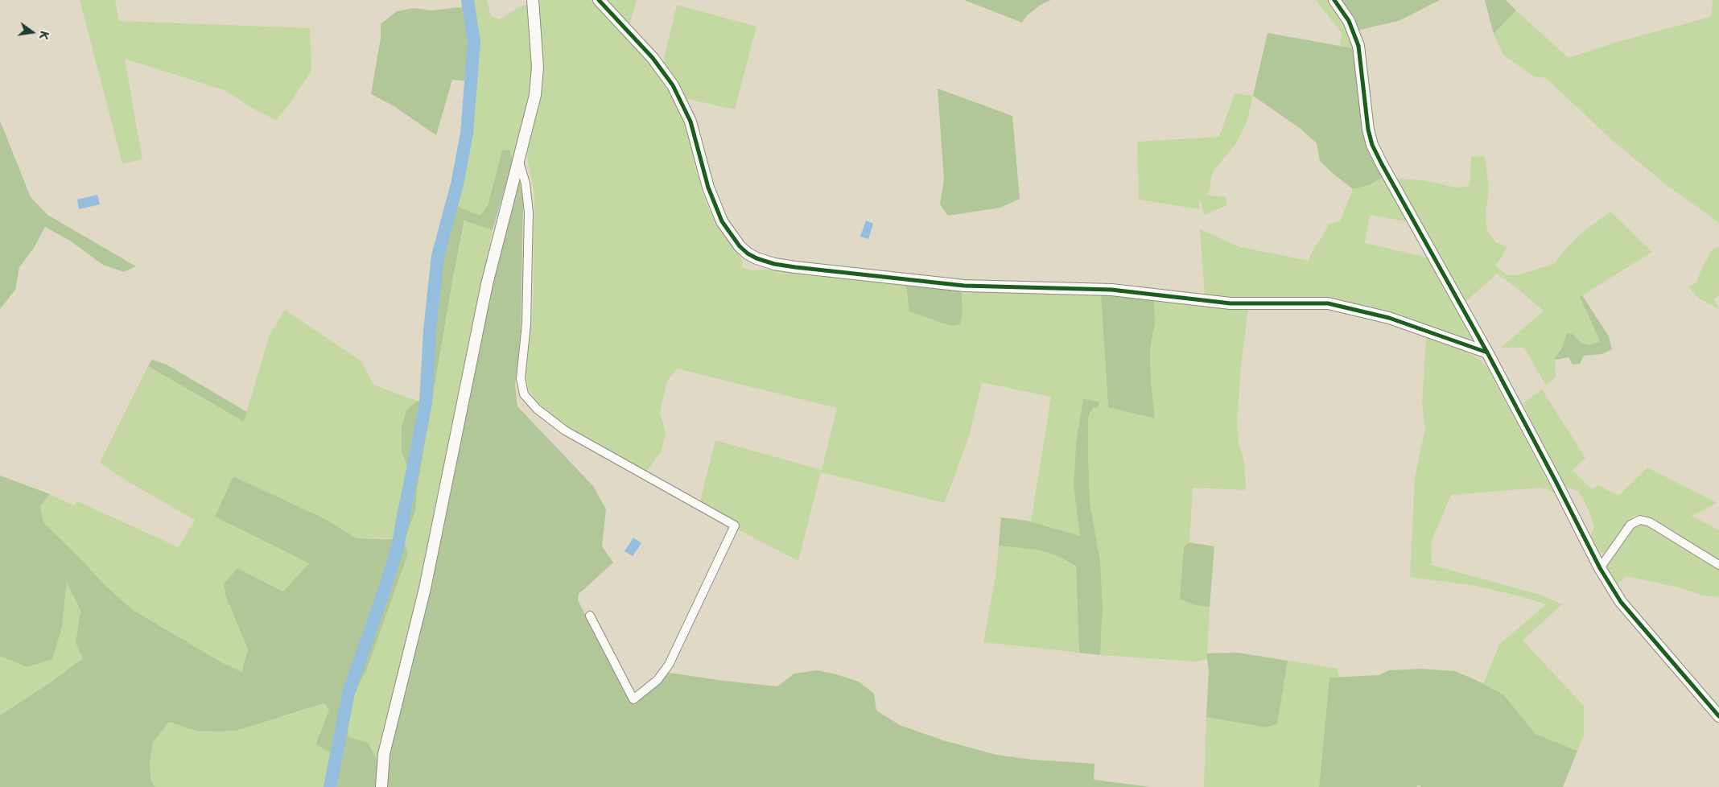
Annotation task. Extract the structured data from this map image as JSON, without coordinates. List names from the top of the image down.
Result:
{
  "north": "right"
}
